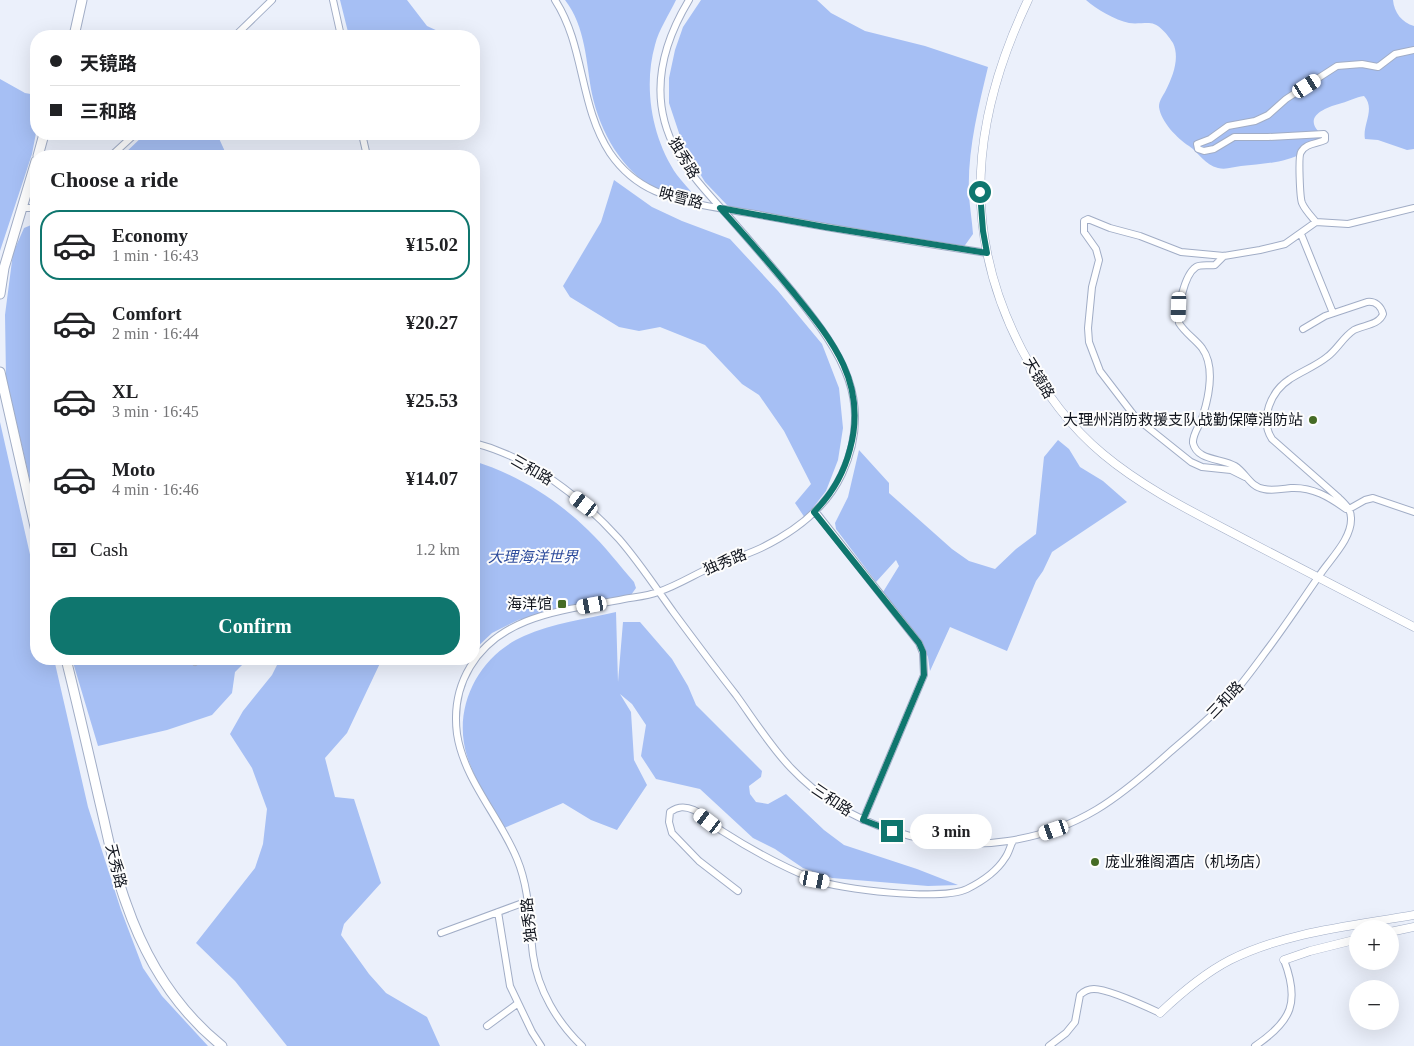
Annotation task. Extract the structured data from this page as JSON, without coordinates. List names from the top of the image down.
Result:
{
  "streets": {
    "main road": ["天秀路"],
    "street": [
      "独秀路",
      "映雪路",
      "天镜路",
      "三和路"
    ]
  },
  "crossings": [
    ["独秀路", "映雪路"],
    ["独秀路", "三和路"],
    ["映雪路", "天镜路"],
    ["天镜路", "三和路"]
  ],
  "parks": ["大理海洋世界"],
  "places": {
    "other": ["大理州消防救援支队战勤保障消防站", "庞业雅阁酒店（机场店）"],
    "transit": ["海洋馆"]
  },
  "page": {
    "banner": ["天镜路", "三和路"],
    "heading": "Choose a ride",
    "list": [
      {
        "name": "Economy",
        "note": "1 min · 16:43",
        "value": "¥15.02"
      },
      {
        "name": "Comfort",
        "note": "2 min · 16:44",
        "value": "¥20.27"
      },
      {
        "name": "XL",
        "note": "3 min · 16:45",
        "value": "¥25.53"
      },
      {
        "name": "Moto",
        "note": "4 min · 16:46",
        "value": "¥14.07"
      }
    ],
    "pay": ["Cash", "1.2 km"],
    "buttons": "Confirm",
    "bubble": "3 min",
    "map_buttons": ["+", "−"]
  }
}
